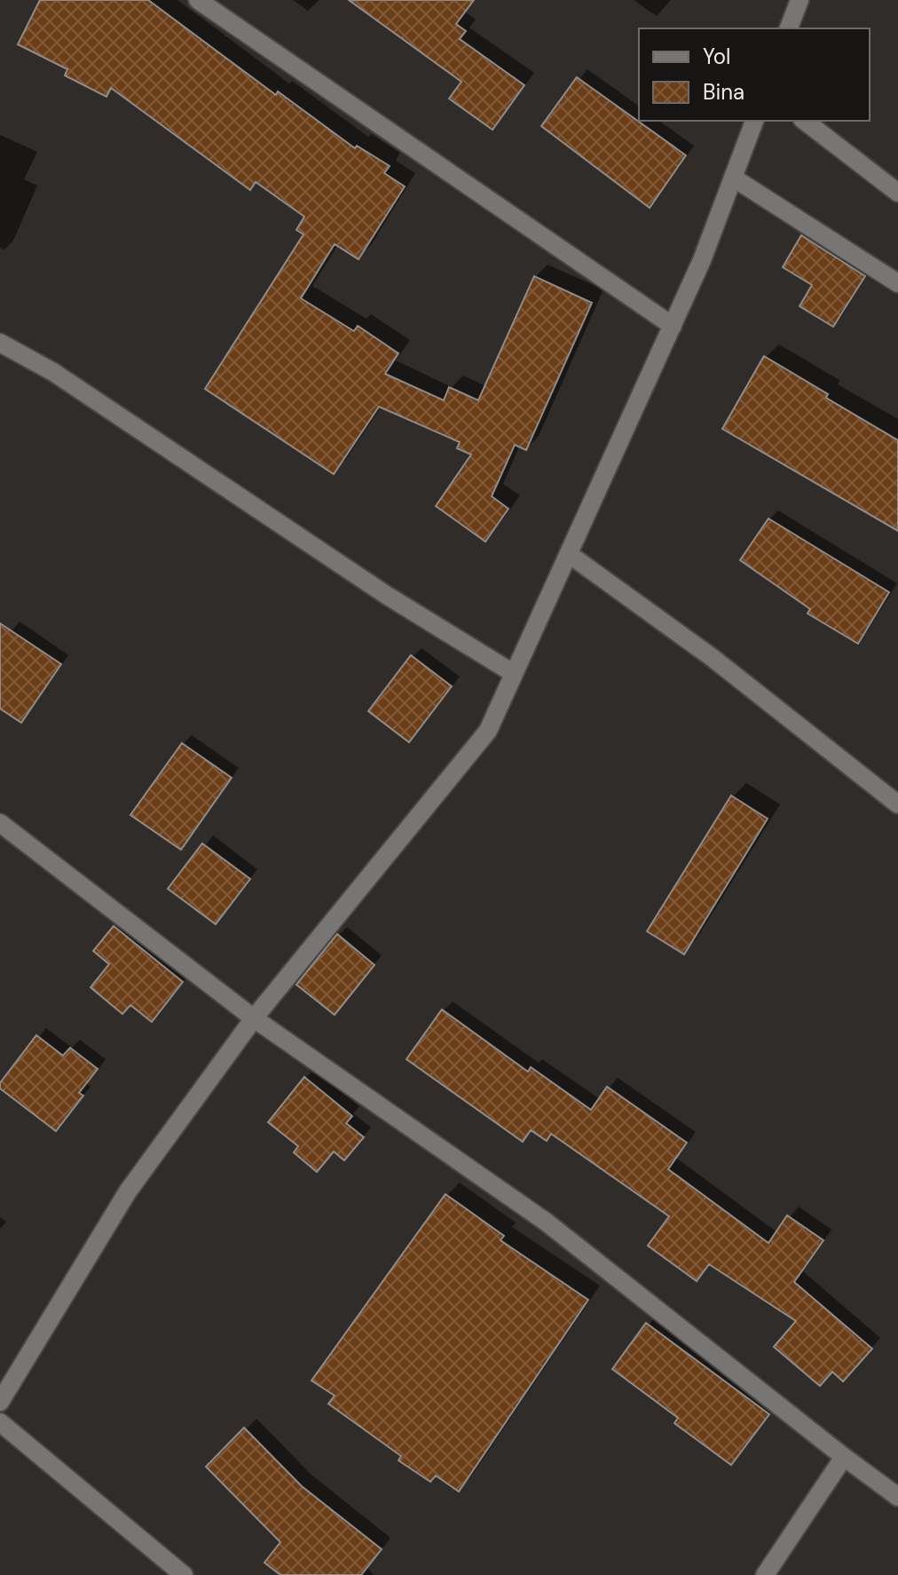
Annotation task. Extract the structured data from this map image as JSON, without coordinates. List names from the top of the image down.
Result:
{
  "legend": ["Yol", "Bina"]
}
